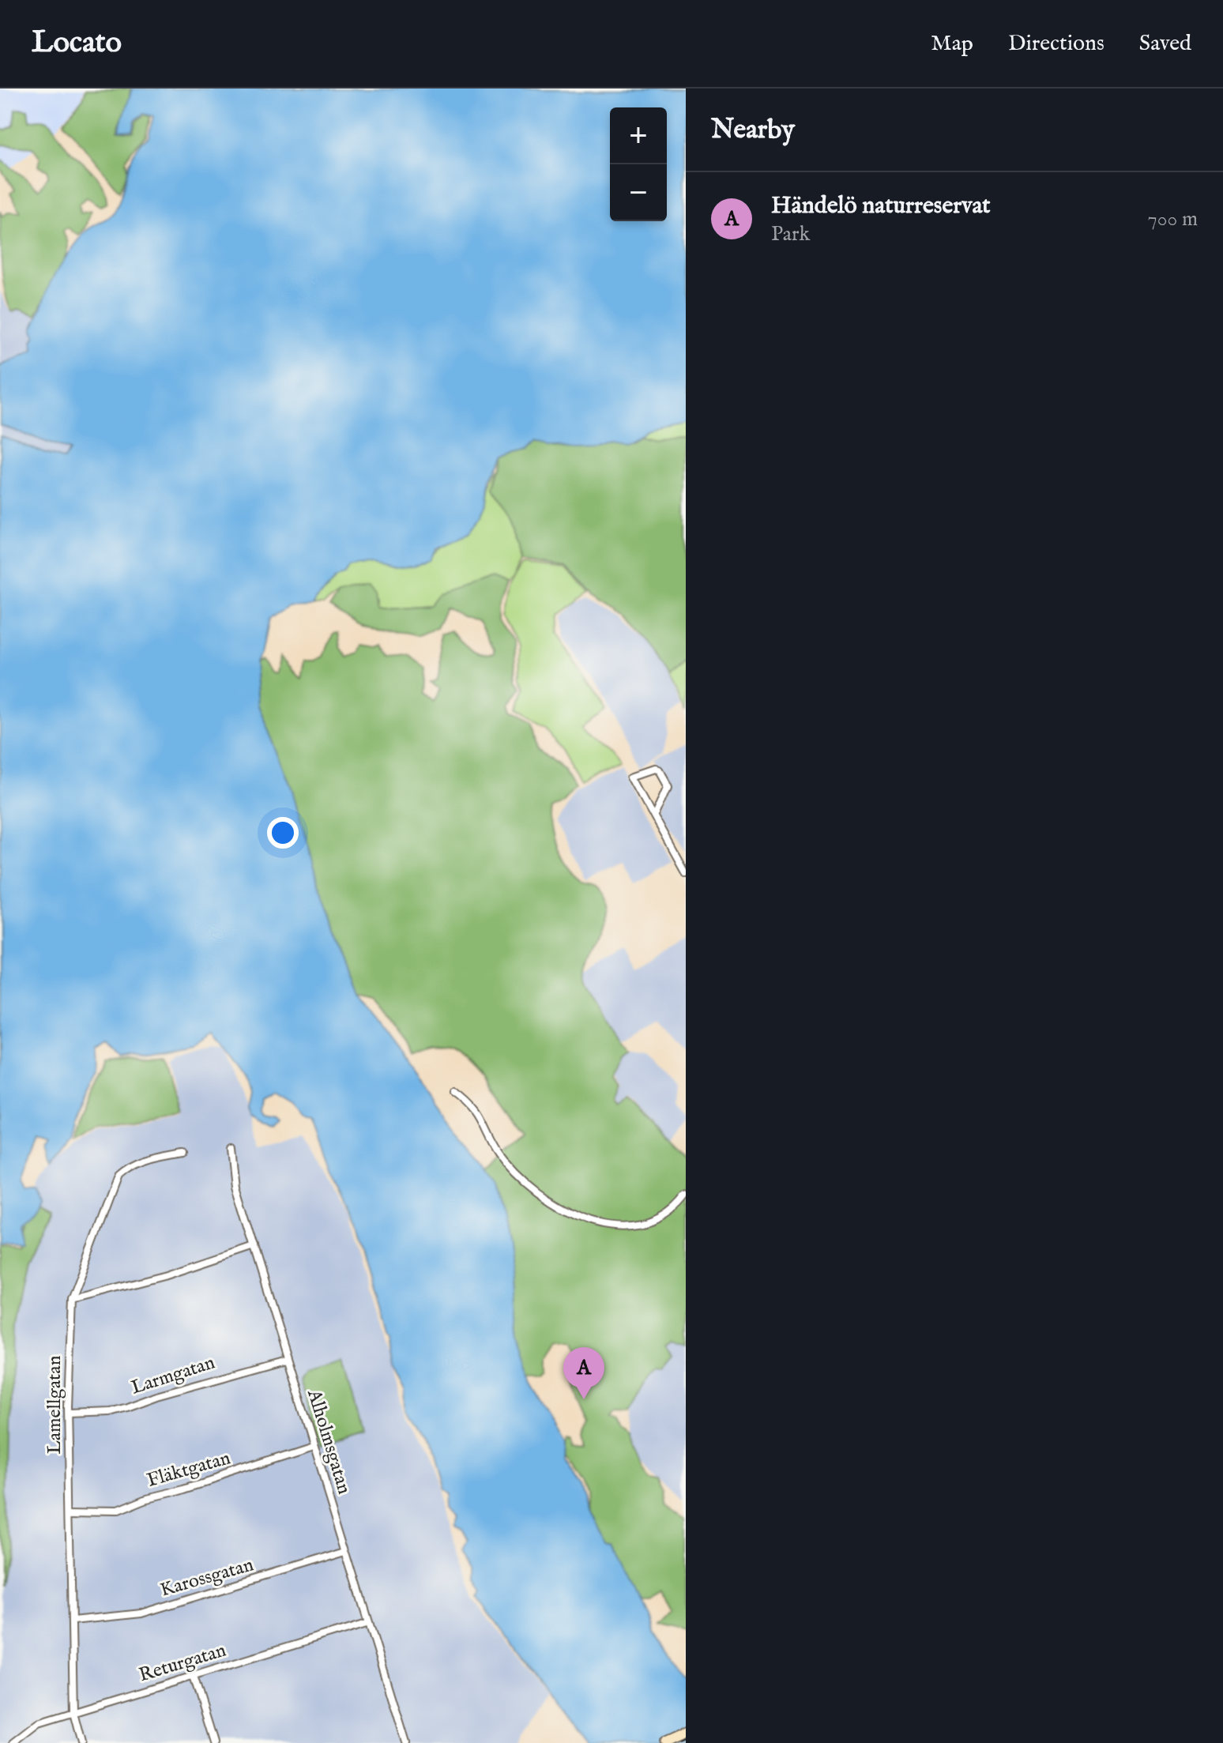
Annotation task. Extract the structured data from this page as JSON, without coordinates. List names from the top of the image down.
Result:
{
  "streets": {
    "street": [
      "Larmgatan",
      "Lamellgatan",
      "Alholmsgatan",
      "Fläktgatan",
      "Karossgatan",
      "Returgatan"
    ]
  },
  "crossings": [
    ["Larmgatan", "Lamellgatan"],
    ["Larmgatan", "Alholmsgatan"],
    ["Lamellgatan", "Fläktgatan"],
    ["Lamellgatan", "Karossgatan"],
    ["Lamellgatan", "Returgatan"],
    ["Alholmsgatan", "Fläktgatan"],
    ["Alholmsgatan", "Karossgatan"],
    ["Alholmsgatan", "Returgatan"]
  ],
  "page": {
    "header": "Locato",
    "nav": ["Map", "Directions", "Saved"],
    "heading": "Nearby",
    "map_buttons": ["+", "−"],
    "list": [
      {
        "mark": "A",
        "name": "Händelö naturreservat",
        "note": "Park",
        "value": "700 m"
      }
    ],
    "pins": "A"
  }
}
